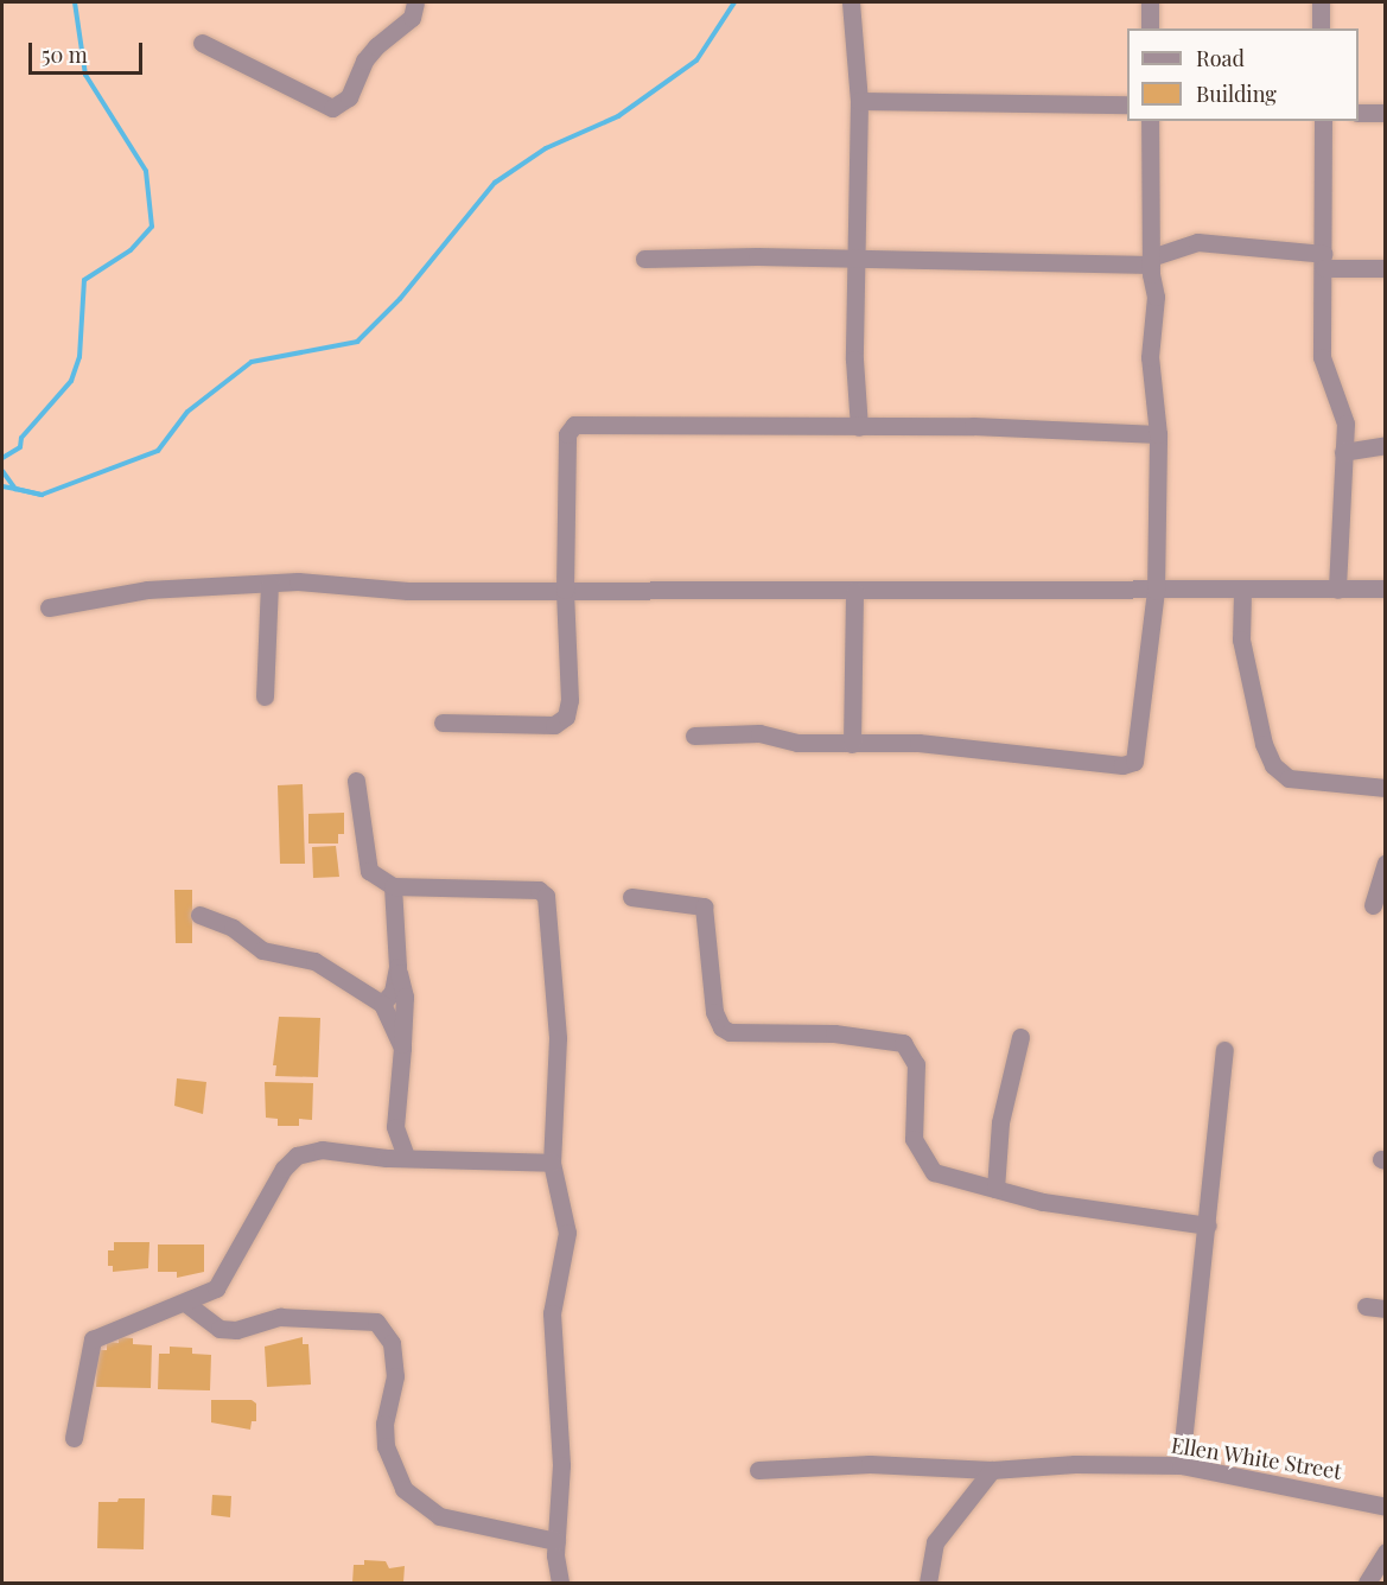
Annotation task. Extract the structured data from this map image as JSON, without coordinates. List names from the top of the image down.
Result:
{
  "streets": {
    "street": ["Ellen White Street"]
  },
  "legend": ["Road", "Building"],
  "scale_bar": "50 m"
}
